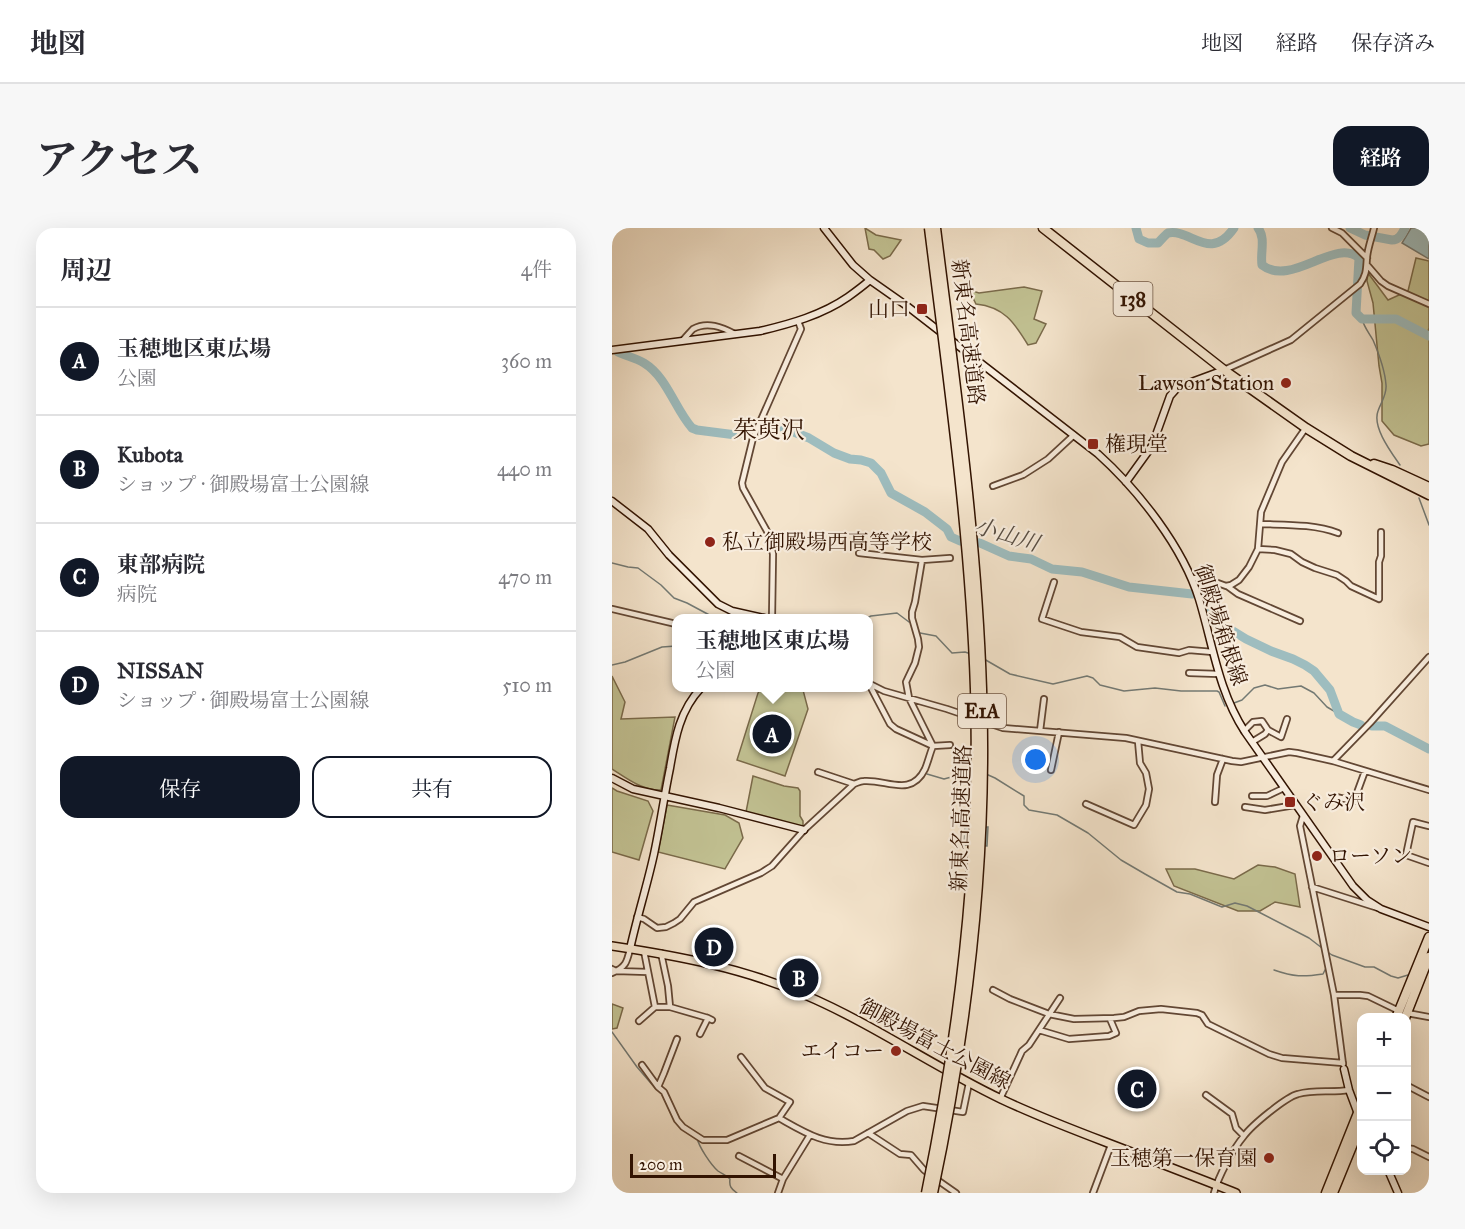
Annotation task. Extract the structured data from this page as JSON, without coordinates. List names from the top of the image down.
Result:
{
  "streets": {
    "highway": ["138", "新東名高速道路", "E1A"],
    "main road": ["御殿場富士公園線"],
    "street": ["御殿場箱根線"]
  },
  "districts": ["茱萸沢"],
  "water": ["小山川"],
  "places": {
    "transit": ["山口", "権現堂", "ぐみ沢"],
    "other": [
      "Lawson Station",
      "私立御殿場西高等学校",
      "ローソン",
      "エイコー",
      "玉穂第一保育園"
    ]
  },
  "scale_bar": "200 m",
  "page": {
    "header": "地図",
    "nav": ["地図", "経路", "保存済み"],
    "title": "アクセス",
    "buttons": [
      "経路",
      ["保存", "共有"]
    ],
    "heading": ["周辺", "4件"],
    "list": [
      {
        "mark": "A",
        "name": "玉穂地区東広場",
        "note": "公園",
        "value": "360 m"
      },
      {
        "mark": "B",
        "name": "Kubota",
        "note": "ショップ · 御殿場富士公園線",
        "value": "440 m"
      },
      {
        "mark": "C",
        "name": "東部病院",
        "note": "病院",
        "value": "470 m"
      },
      {
        "mark": "D",
        "name": "NISSAN",
        "note": "ショップ · 御殿場富士公園線",
        "value": "510 m"
      }
    ],
    "popup": ["玉穂地区東広場", "公園"],
    "pins": [
      "A",
      "D",
      "B",
      "C"
    ],
    "map_buttons": ["+", "−"],
    "scale": "200 m"
  }
}
